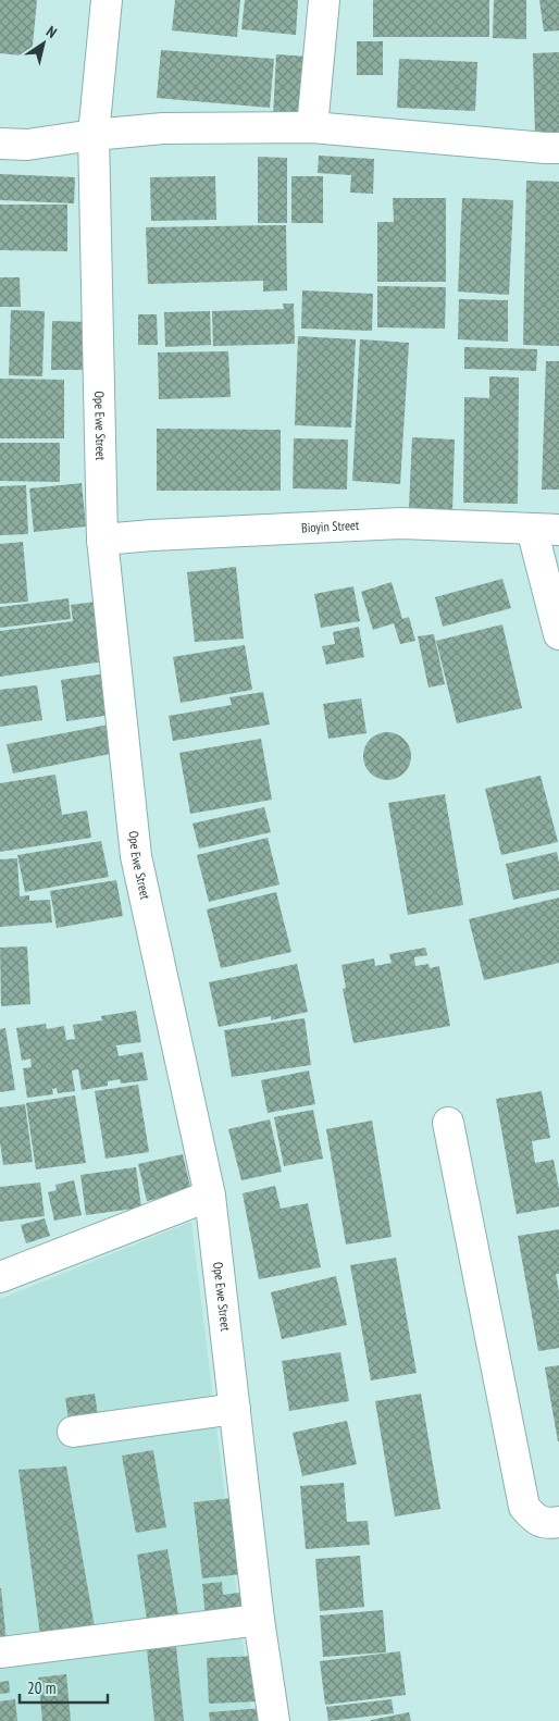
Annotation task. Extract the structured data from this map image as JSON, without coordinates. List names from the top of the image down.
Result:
{
  "streets": {
    "street": ["Ope Ewe Street", "Bioyin Street"]
  },
  "crossings": [
    ["Ope Ewe Street", "Bioyin Street"]
  ],
  "scale_bar": "20 m",
  "north": "top right"
}
